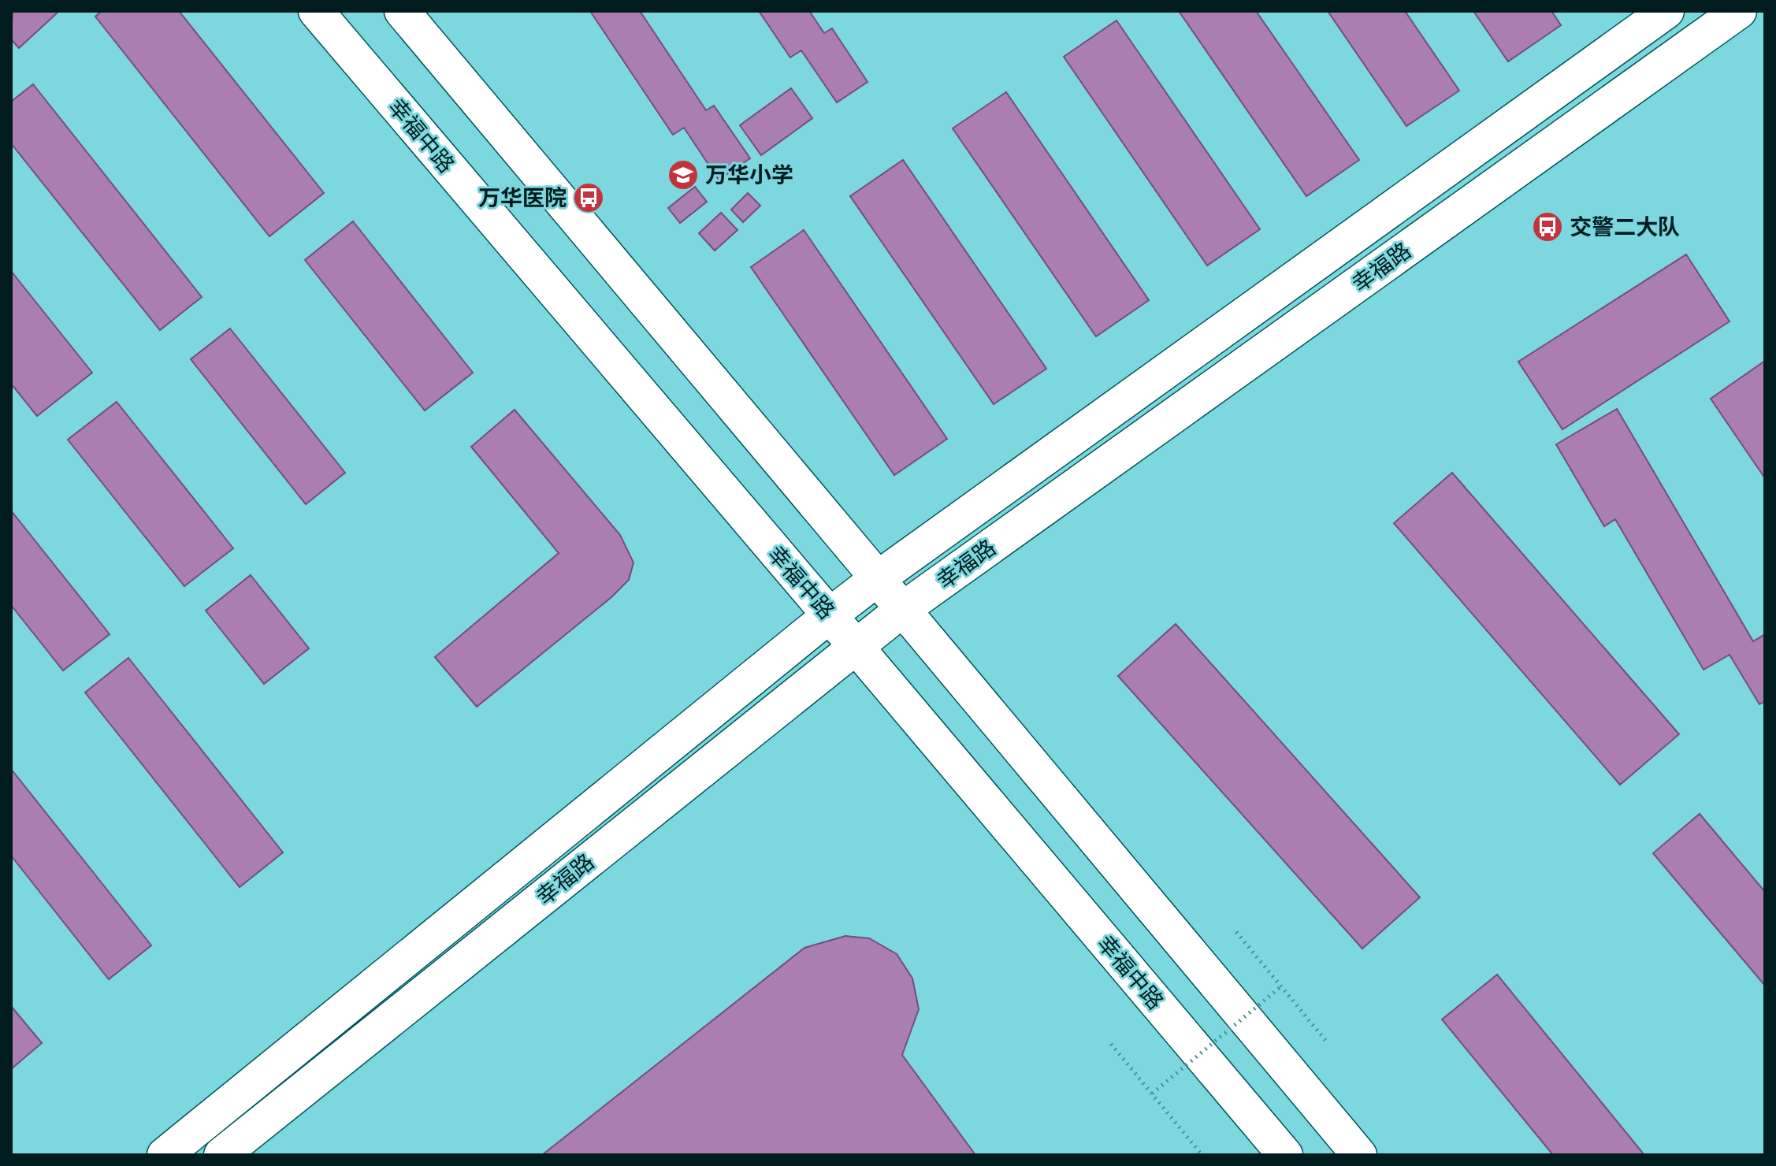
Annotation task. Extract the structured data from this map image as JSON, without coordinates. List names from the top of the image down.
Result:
{
  "streets": {
    "main road": ["幸福中路", "幸福路"]
  },
  "crossings": [
    ["幸福中路", "幸福路"]
  ],
  "places": {
    "school or university": ["万华小学"],
    "bus stop": ["万华医院", "交警二大队"]
  }
}
